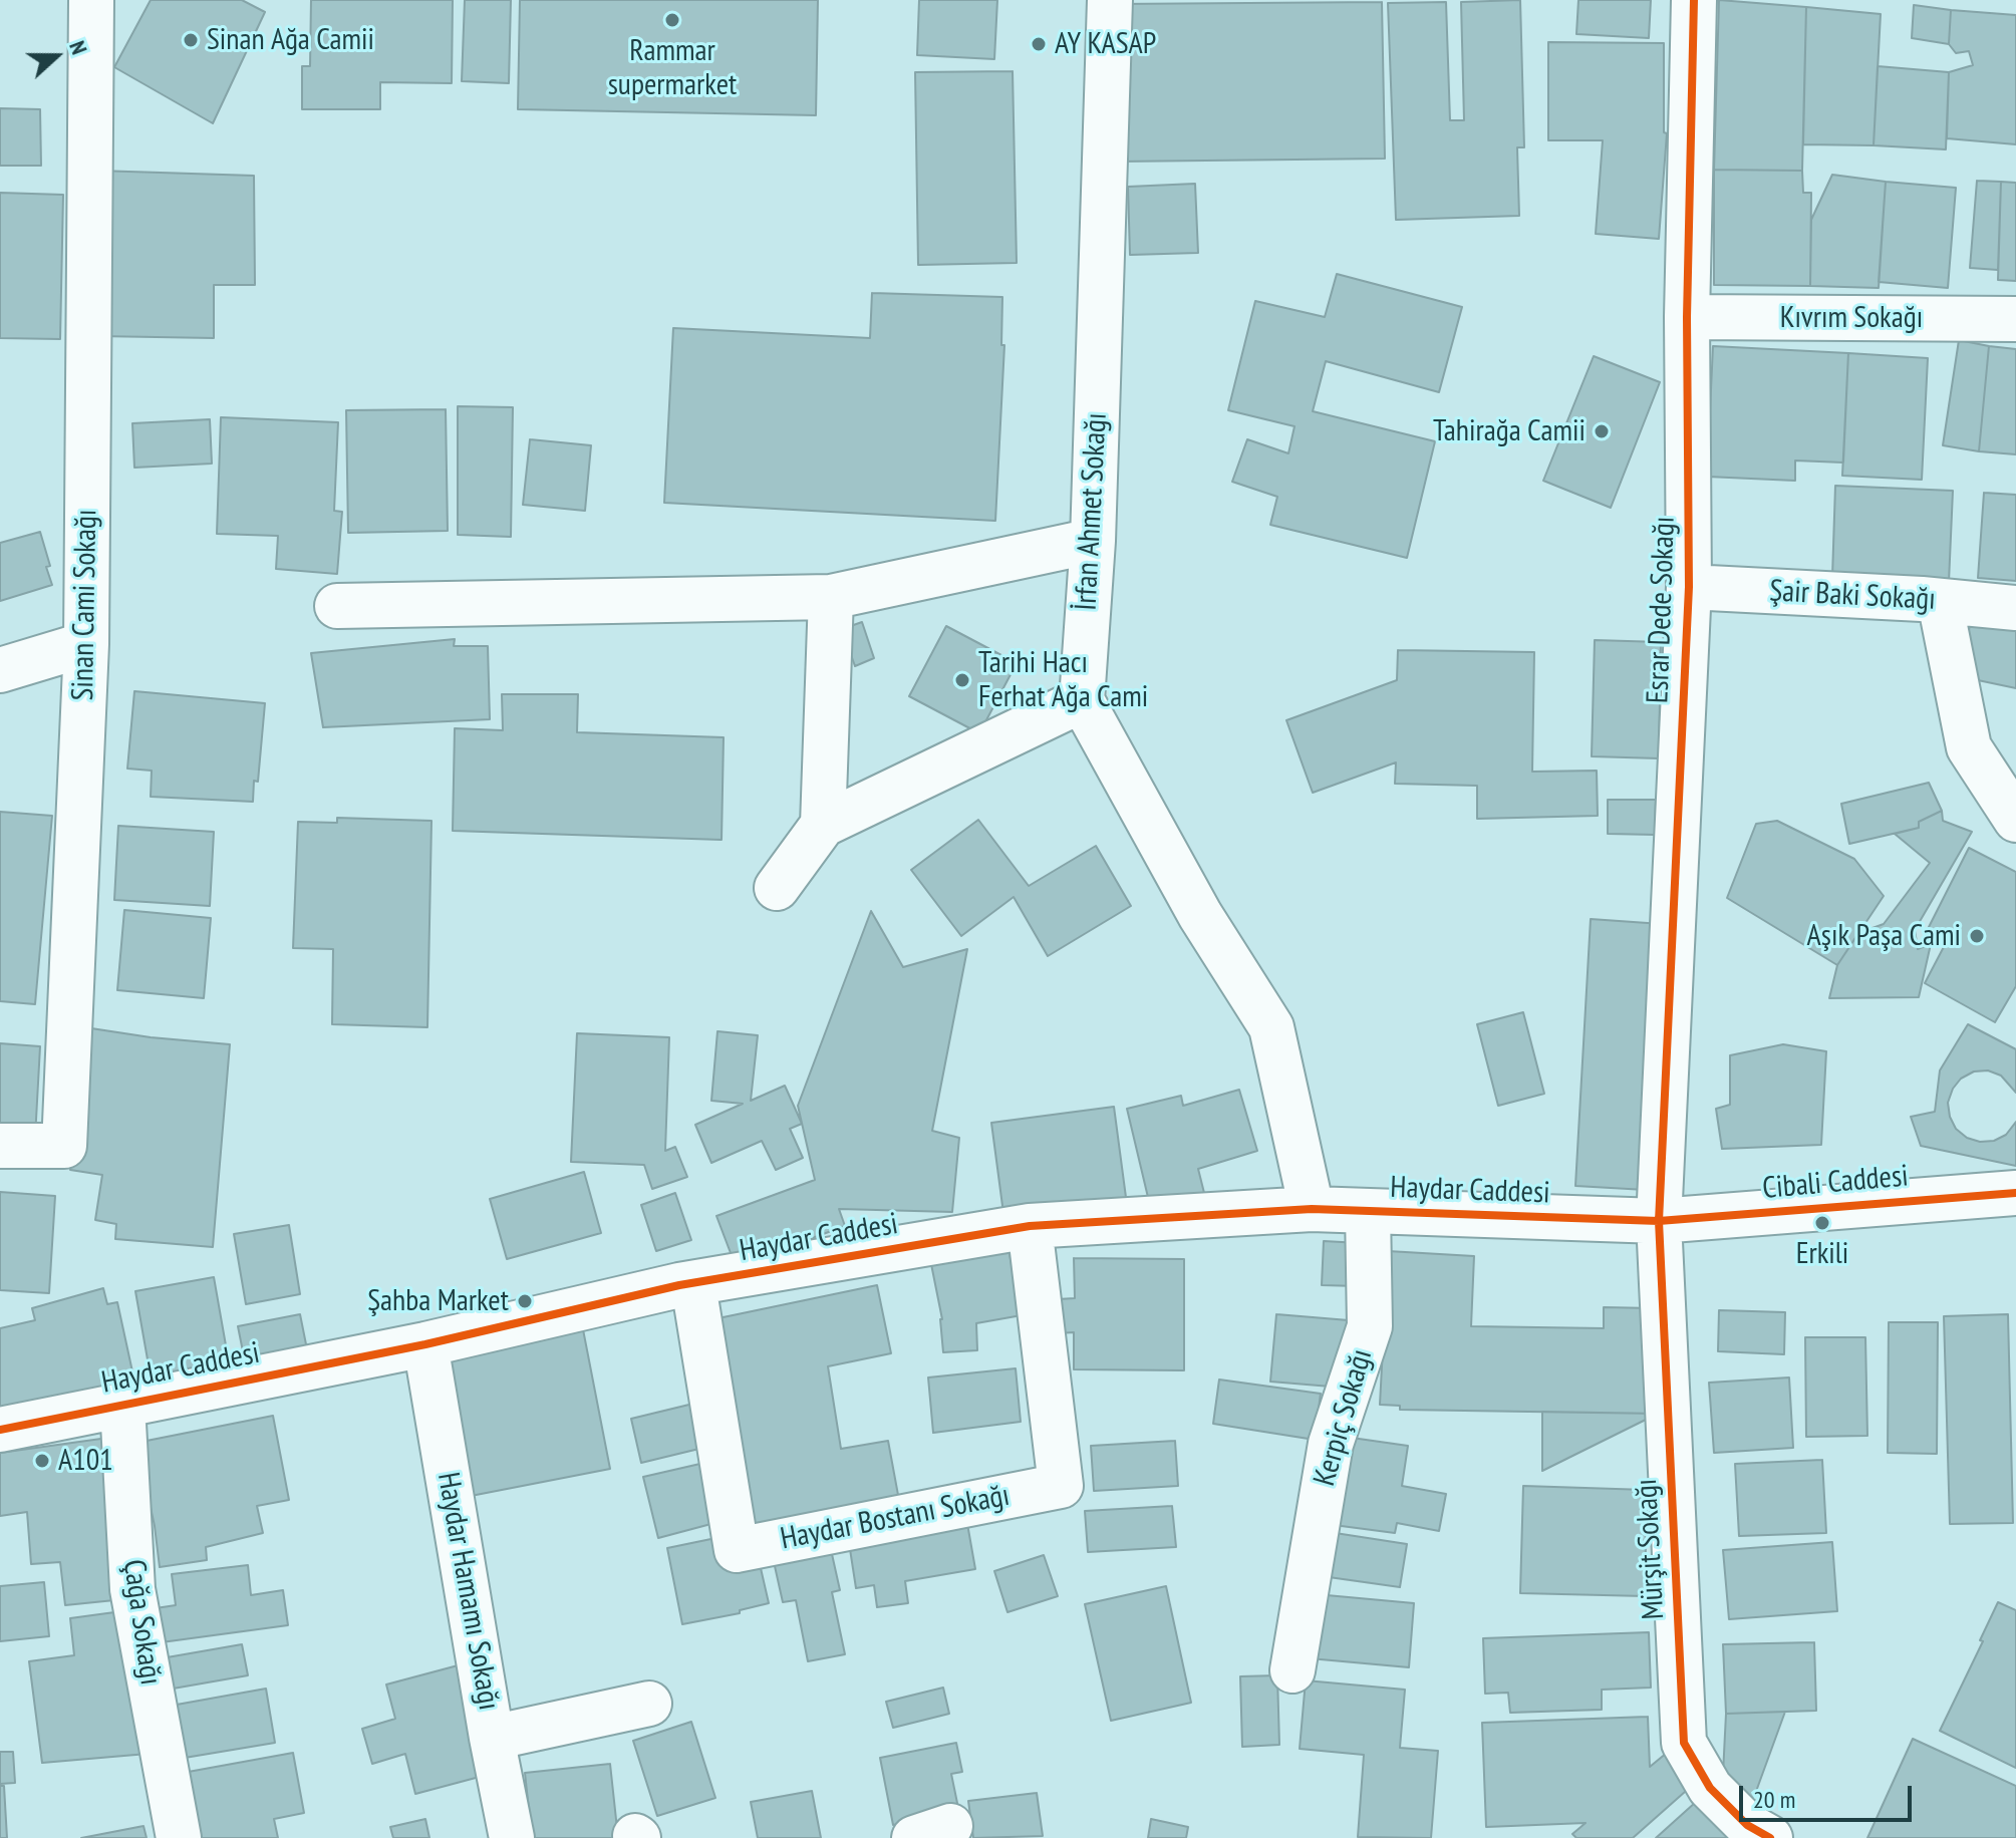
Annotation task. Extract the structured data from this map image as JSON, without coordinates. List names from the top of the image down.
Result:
{
  "streets": {
    "street": [
      "Kıvrım Sokağı",
      "İrfan Ahmet Sokağı",
      "Şair Baki Sokağı",
      "Sinan Cami Sokağı",
      "Esrar Dede Sokağı",
      "Cibali Caddesi",
      "Haydar Caddesi",
      "Kerpiç Sokağı",
      "Haydar Bostanı Sokağı",
      "Mürşit Sokağı",
      "Haydar Hamamı Sokağı",
      "Çağa Sokağı"
    ]
  },
  "crossings": [
    ["Kıvrım Sokağı", "Esrar Dede Sokağı"],
    ["Şair Baki Sokağı", "Esrar Dede Sokağı"],
    ["Esrar Dede Sokağı", "Cibali Caddesi"],
    ["Esrar Dede Sokağı", "Haydar Caddesi"],
    ["Esrar Dede Sokağı", "Mürşit Sokağı"],
    ["Cibali Caddesi", "Haydar Caddesi"],
    ["Cibali Caddesi", "Mürşit Sokağı"],
    ["Haydar Caddesi", "Kerpiç Sokağı"],
    ["Haydar Caddesi", "Haydar Bostanı Sokağı"],
    ["Haydar Caddesi", "Mürşit Sokağı"],
    ["Haydar Caddesi", "Haydar Hamamı Sokağı"],
    ["Haydar Caddesi", "Çağa Sokağı"]
  ],
  "places": [
    "Rammar supermarket",
    "Sinan Ağa Camii",
    "AY KASAP",
    "Tahirağa Camii",
    "Tarihi Hacı Ferhat Ağa Cami",
    "Aşık Paşa Cami",
    "Erkili",
    "Şahba Market",
    "A101"
  ],
  "scale_bar": "20 m",
  "north": "right"
}
